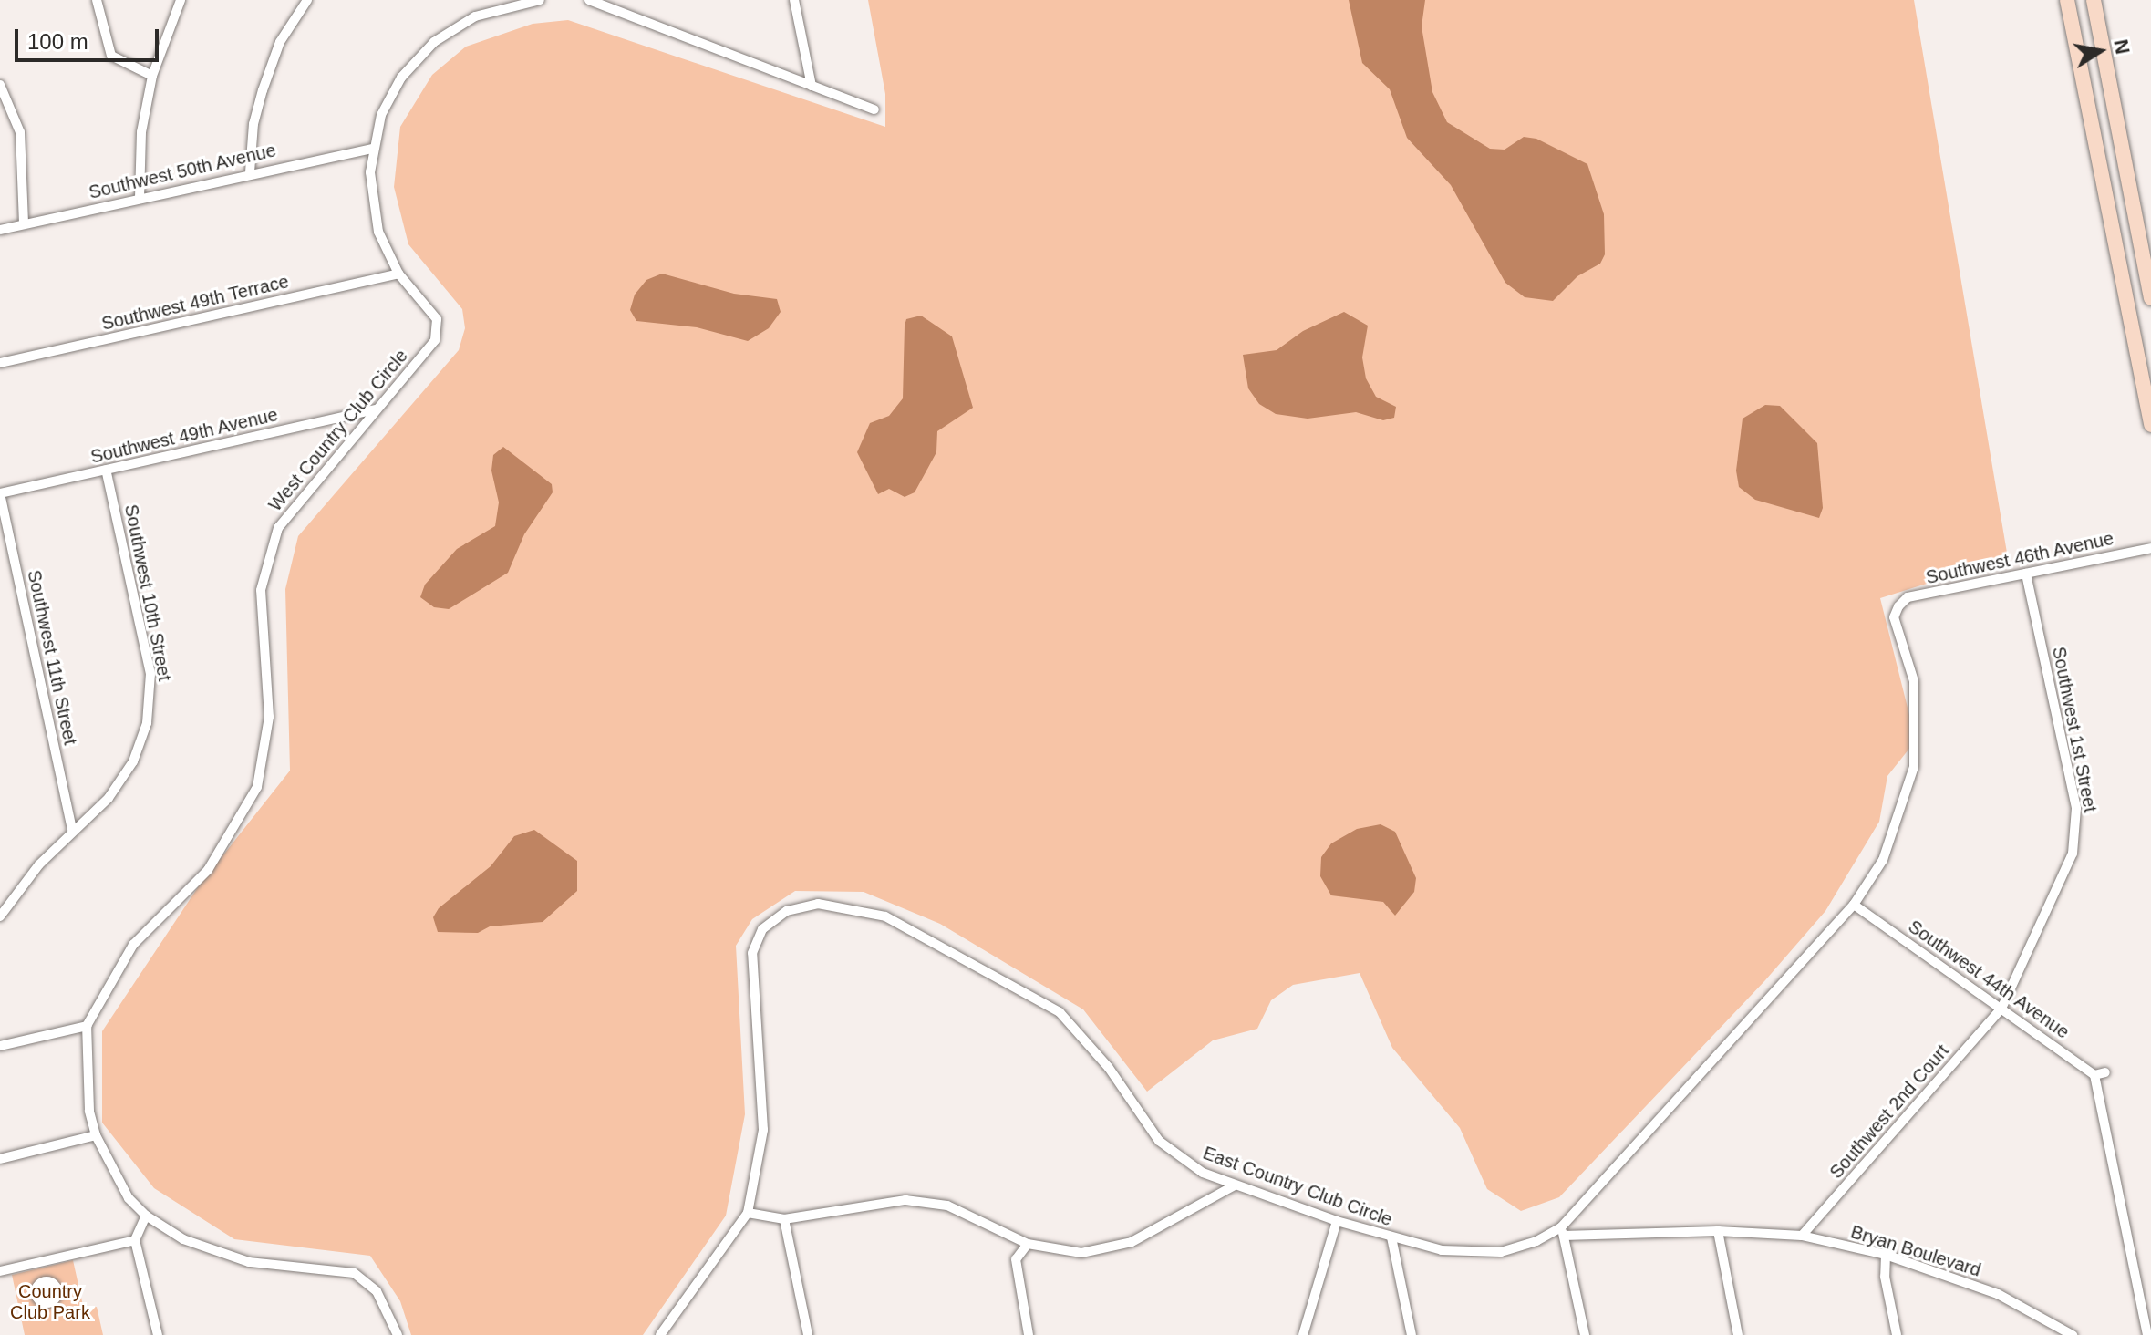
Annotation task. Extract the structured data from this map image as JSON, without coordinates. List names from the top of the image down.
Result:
{
  "streets": {
    "street": [
      "Southwest 50th Avenue",
      "Southwest 49th Terrace",
      "West Country Club Circle",
      "Southwest 49th Avenue",
      "Southwest 46th Avenue",
      "Southwest 10th Street",
      "Southwest 11th Street",
      "Southwest 1st Street",
      "Southwest 44th Avenue",
      "Southwest 2nd Court",
      "East Country Club Circle",
      "Bryan Boulevard"
    ]
  },
  "crossings": [
    ["Southwest 50th Avenue", "West Country Club Circle"],
    ["Southwest 49th Terrace", "West Country Club Circle"],
    ["West Country Club Circle", "Southwest 49th Avenue"],
    ["Southwest 49th Avenue", "Southwest 10th Street"],
    ["Southwest 49th Avenue", "Southwest 11th Street"],
    ["Southwest 46th Avenue", "Southwest 1st Street"],
    ["Southwest 46th Avenue", "East Country Club Circle"],
    ["Southwest 10th Street", "Southwest 11th Street"],
    ["Southwest 1st Street", "Southwest 44th Avenue"],
    ["Southwest 1st Street", "Southwest 2nd Court"],
    ["Southwest 44th Avenue", "Southwest 2nd Court"],
    ["Southwest 44th Avenue", "East Country Club Circle"],
    ["Southwest 2nd Court", "Bryan Boulevard"],
    ["East Country Club Circle", "Bryan Boulevard"]
  ],
  "parks": ["Country Club Park"],
  "scale_bar": "100 m",
  "north": "right"
}
